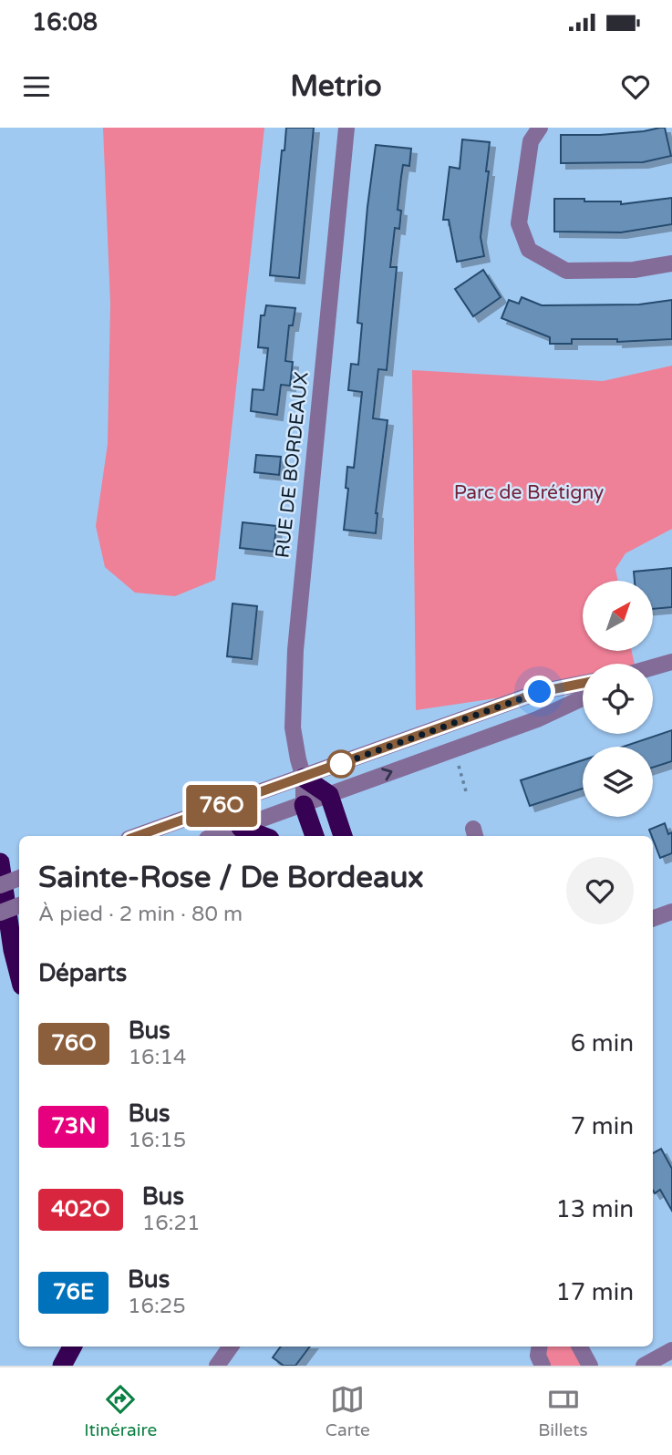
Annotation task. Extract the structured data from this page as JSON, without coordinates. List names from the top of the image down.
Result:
{
  "streets": {
    "street": ["RUE DE BORDEAUX"]
  },
  "parks": ["Parc de Brétigny"],
  "lines": ["bus line 76O"],
  "north": "top right",
  "page": {
    "status": "16:08",
    "header": "Metrio",
    "on_map": "76O",
    "heading": [
      ["Sainte-Rose / De Bordeaux", "À pied · 2 min · 80 m"],
      "Départs"
    ],
    "list": [
      {
        "mark": "76O",
        "name": "Bus",
        "note": "16:14",
        "value": "6 min"
      },
      {
        "mark": "73N",
        "name": "Bus",
        "note": "16:15",
        "value": "7 min"
      },
      {
        "mark": "402O",
        "name": "Bus",
        "note": "16:21",
        "value": "13 min"
      },
      {
        "mark": "76E",
        "name": "Bus",
        "note": "16:25",
        "value": "17 min"
      }
    ],
    "tabs": ["Itinéraire", "Carte", "Billets"]
  }
}
